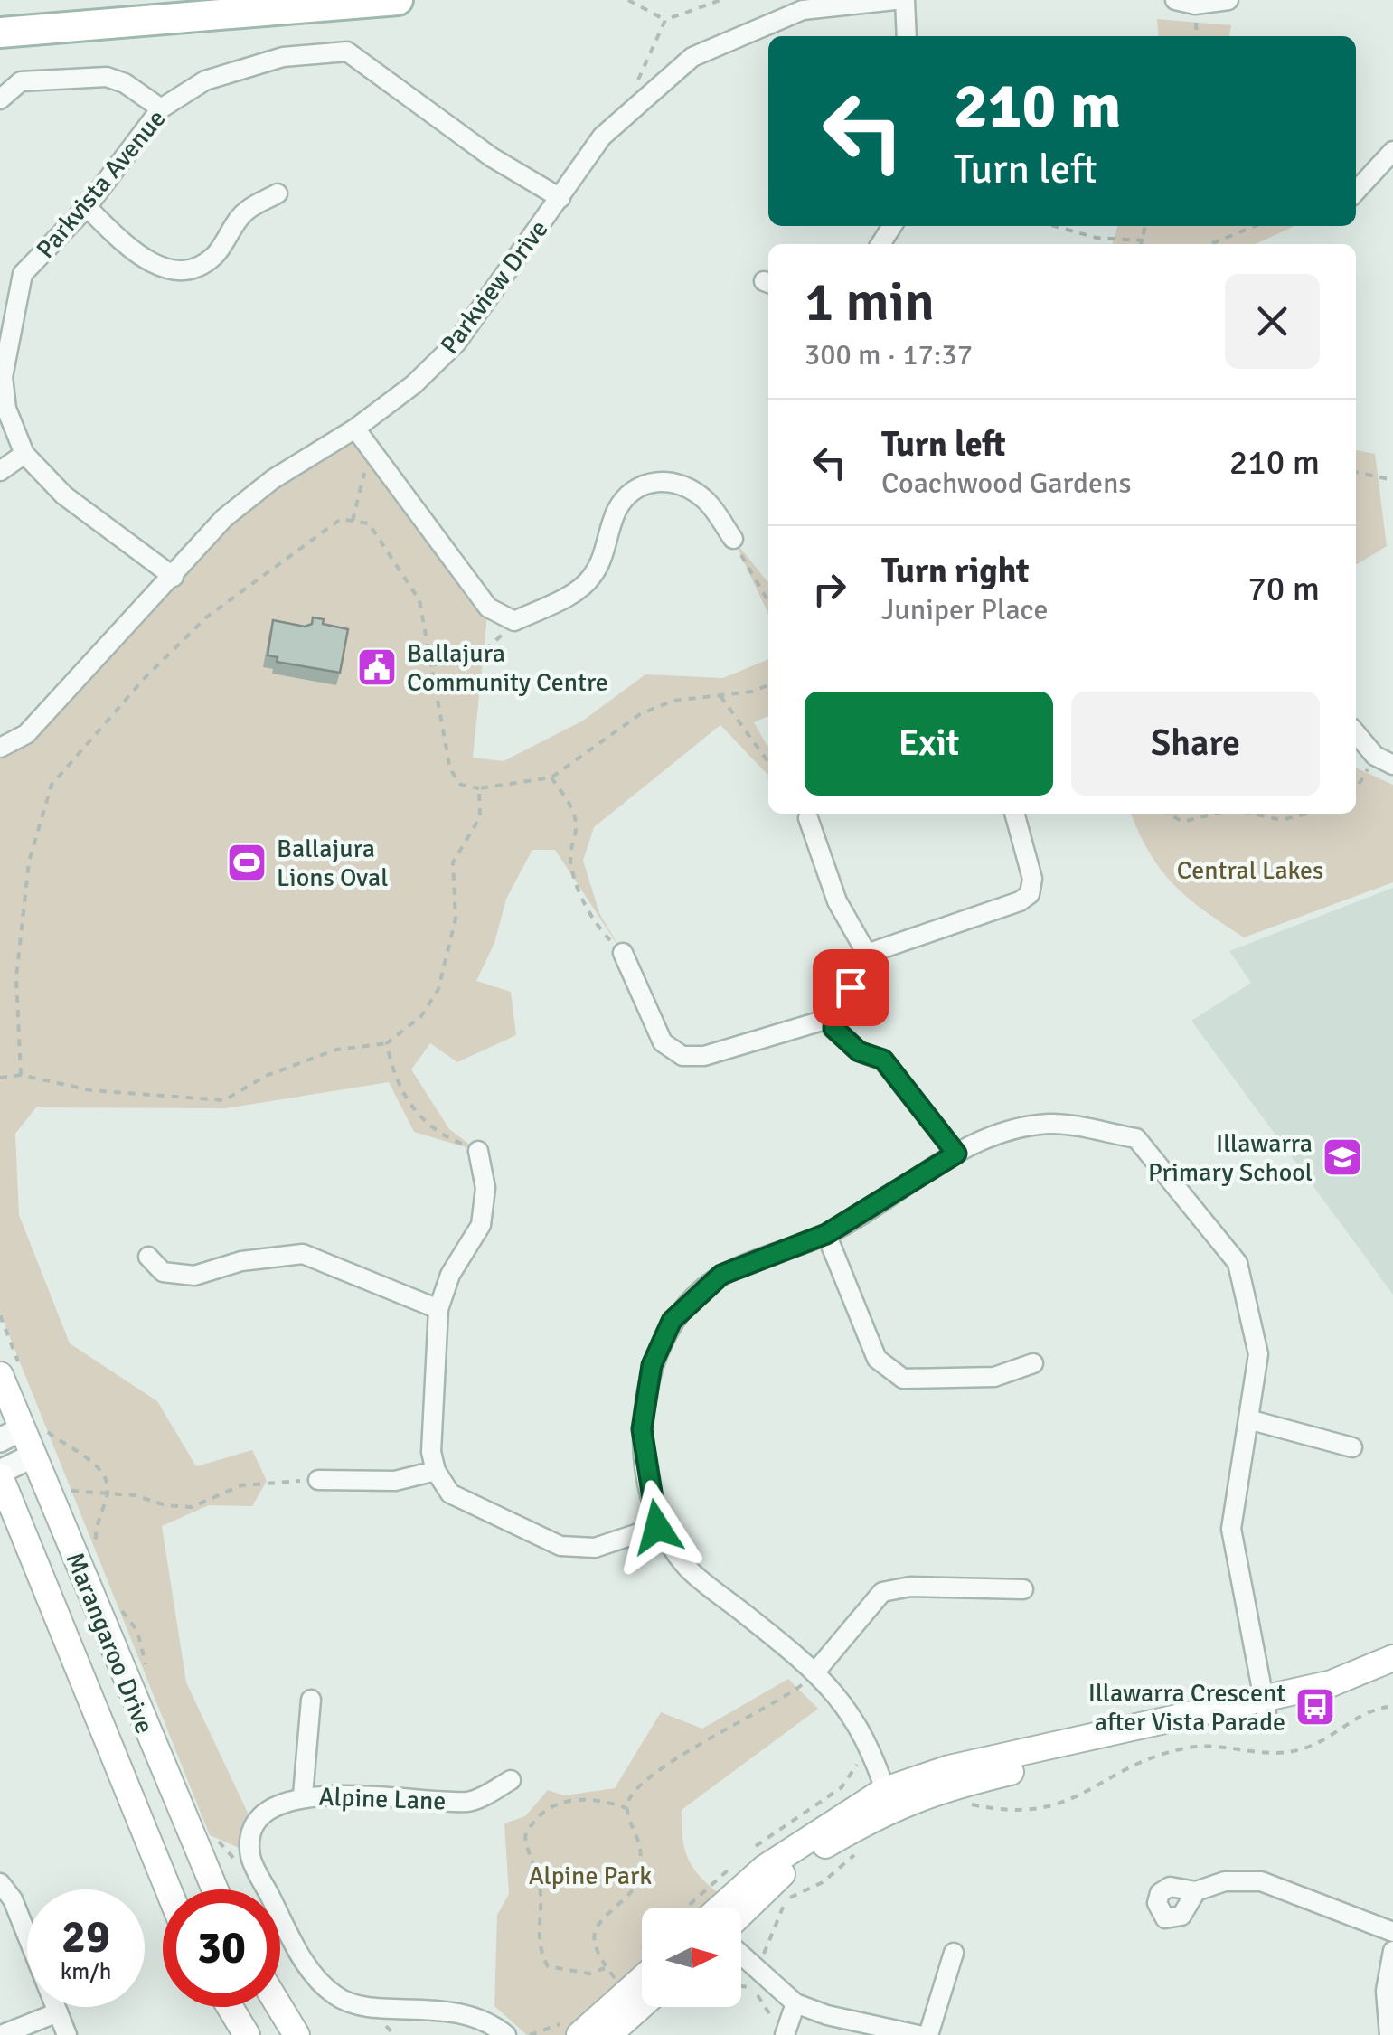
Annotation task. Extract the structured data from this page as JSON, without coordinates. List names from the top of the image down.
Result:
{
  "streets": {
    "main road": ["Marangaroo Drive"],
    "street": ["Parkvista Avenue", "Parkview Drive", "Alpine Lane"]
  },
  "crossings": [
    ["Parkvista Avenue", "Parkview Drive"]
  ],
  "parks": ["Central Lakes", "Alpine Park"],
  "places": {
    "public building": ["Ballajura Community Centre"],
    "sports": ["Ballajura Lions Oval"],
    "school or university": ["Illawarra Primary School"],
    "bus stop": ["Illawarra Crescent after Vista Parade"]
  },
  "north": "right",
  "page": {
    "turn": ["210 m", "Turn left"],
    "heading": ["1 min", "300 m · 17:37"],
    "list": [
      {
        "name": "Turn left",
        "note": "Coachwood Gardens",
        "value": "210 m"
      },
      {
        "name": "Turn right",
        "note": "Juniper Place",
        "value": "70 m"
      }
    ],
    "buttons": ["Exit", "Share"],
    "speed": "29 km/h",
    "limit": "30"
  }
}
